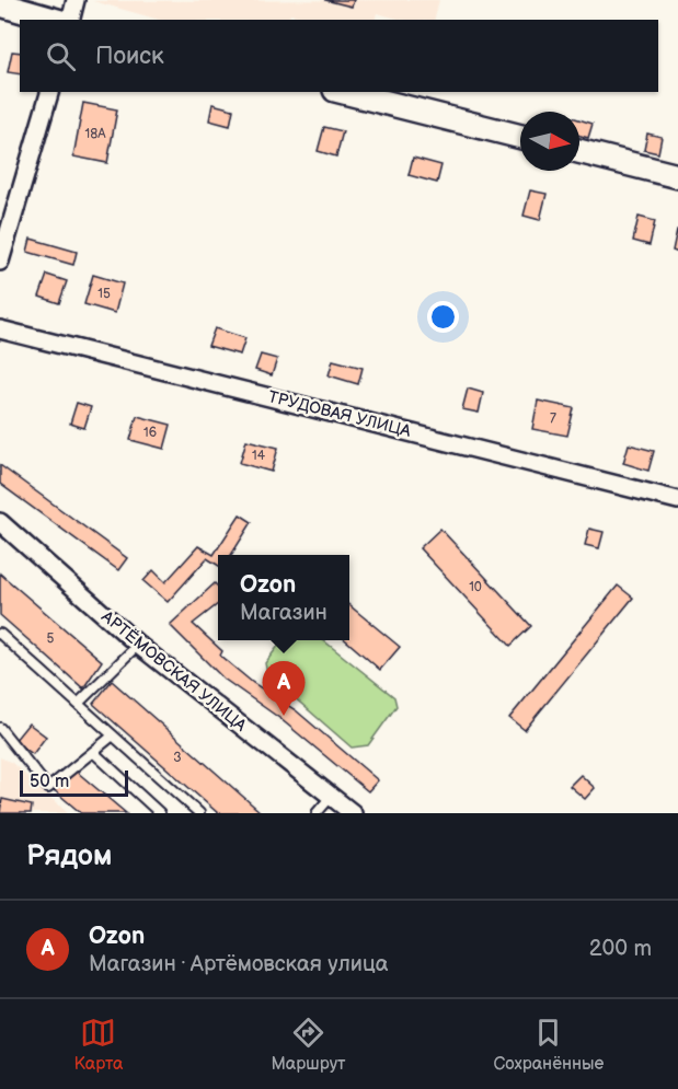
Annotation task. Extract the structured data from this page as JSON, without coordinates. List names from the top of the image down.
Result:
{
  "streets": {
    "street": ["ТРУДОВАЯ УЛИЦА", "АРТЁМОВСКАЯ УЛИЦА"]
  },
  "house_numbers": [
    "18А",
    "15",
    "7",
    "16",
    "14",
    "10",
    "5",
    "3"
  ],
  "scale_bar": "50 m",
  "north": "right",
  "page": {
    "search": "Поиск",
    "popup": ["Ozon", "Магазин"],
    "pins": "A",
    "scale": "50 m",
    "heading": "Рядом",
    "list": [
      {
        "mark": "A",
        "name": "Ozon",
        "note": "Магазин · Артёмовская улица",
        "value": "200 m"
      }
    ],
    "nav": ["Карта", "Маршрут", "Сохранённые"]
  }
}
